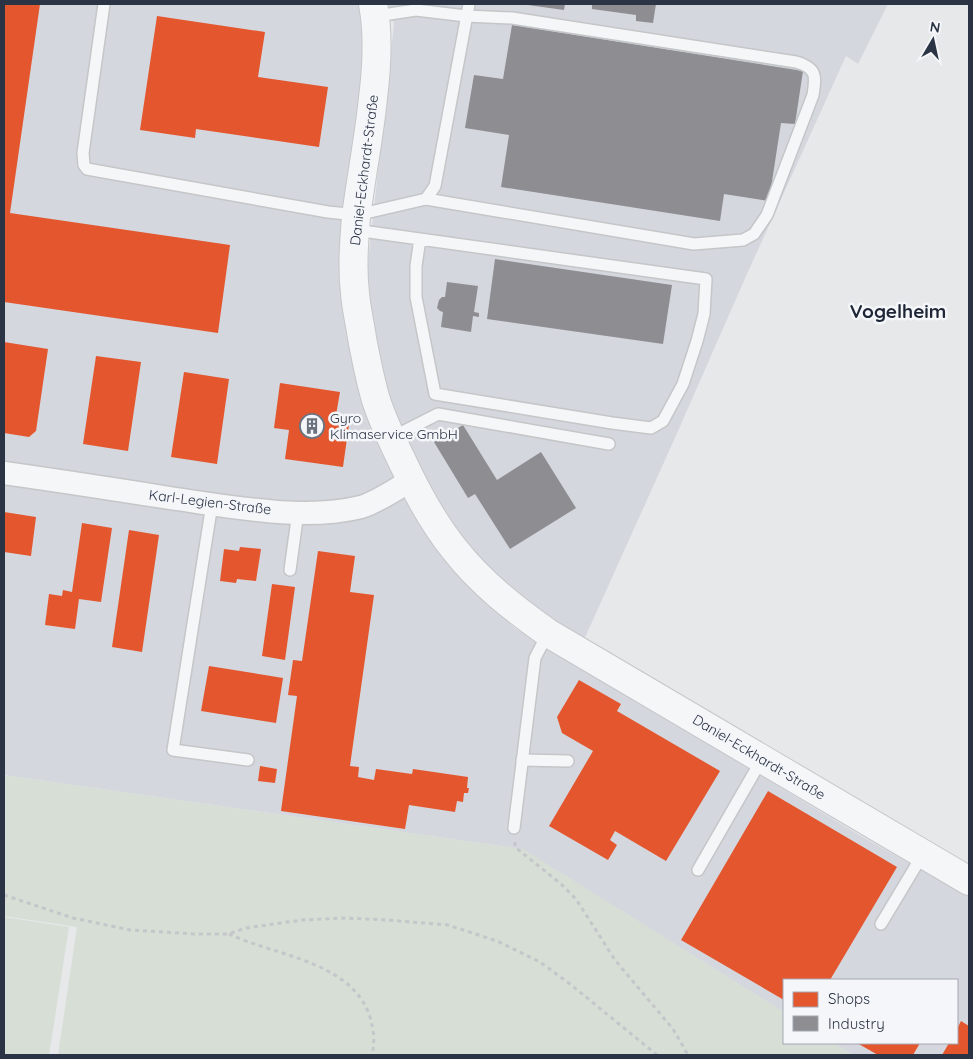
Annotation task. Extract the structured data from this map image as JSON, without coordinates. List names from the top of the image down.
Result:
{
  "streets": {
    "street": ["Daniel-Eckhardt-Straße", "Karl-Legien-Straße"]
  },
  "crossings": [
    ["Daniel-Eckhardt-Straße", "Karl-Legien-Straße"]
  ],
  "districts": ["Vogelheim"],
  "places": {
    "building": ["Gyro Klimaservice GmbH"]
  },
  "legend": ["Shops", "Industry"],
  "north": "top"
}
